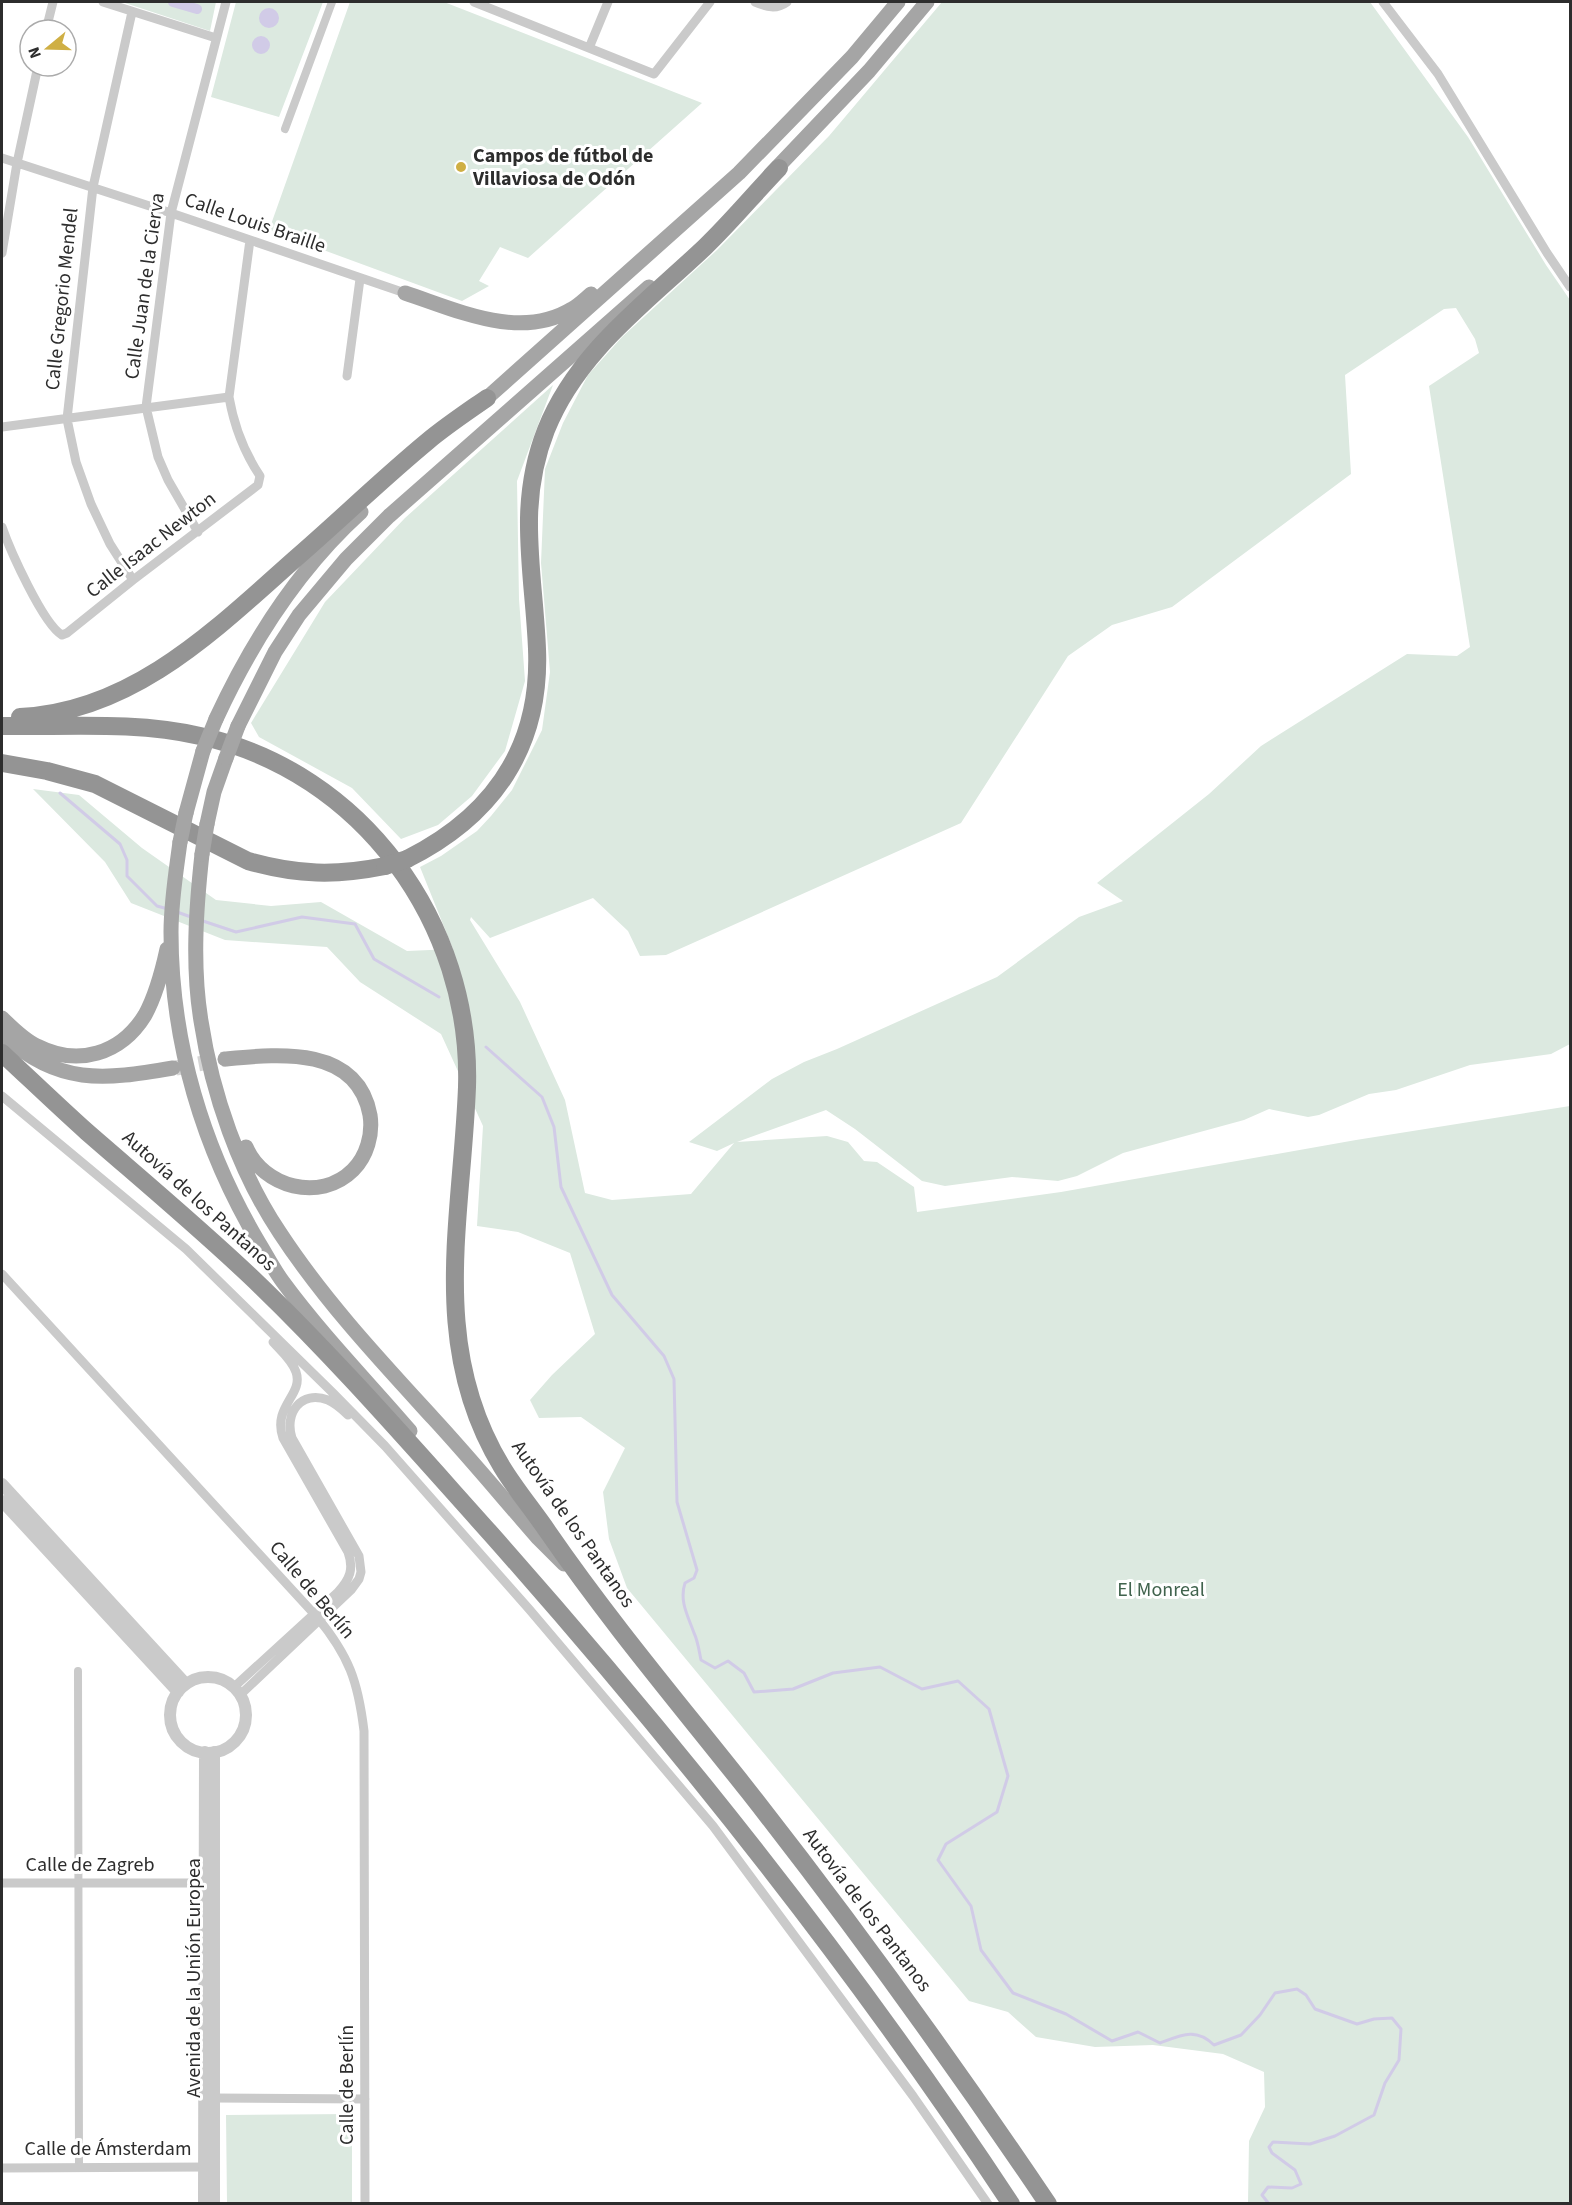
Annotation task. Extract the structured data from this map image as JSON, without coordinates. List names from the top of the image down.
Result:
{
  "streets": {
    "highway": ["Autovía de los Pantanos"],
    "street": [
      "Calle Louis Braille",
      "Calle Juan de la Cierva",
      "Calle Gregorio Mendel",
      "Calle Isaac Newton",
      "Calle de Berlín",
      "Calle de Zagreb",
      "Avenida de la Unión Europea",
      "Calle de Ámsterdam"
    ]
  },
  "crossings": [
    ["Calle Louis Braille", "Calle Juan de la Cierva"],
    ["Calle Louis Braille", "Calle Gregorio Mendel"],
    ["Calle Juan de la Cierva", "Calle Isaac Newton"],
    ["Calle Gregorio Mendel", "Calle Isaac Newton"],
    ["Calle de Zagreb", "Avenida de la Unión Europea"],
    ["Avenida de la Unión Europea", "Calle de Ámsterdam"]
  ],
  "parks": ["El Monreal"],
  "places": ["Campos de fútbol de Villaviosa de Odón"],
  "north": "left"
}
